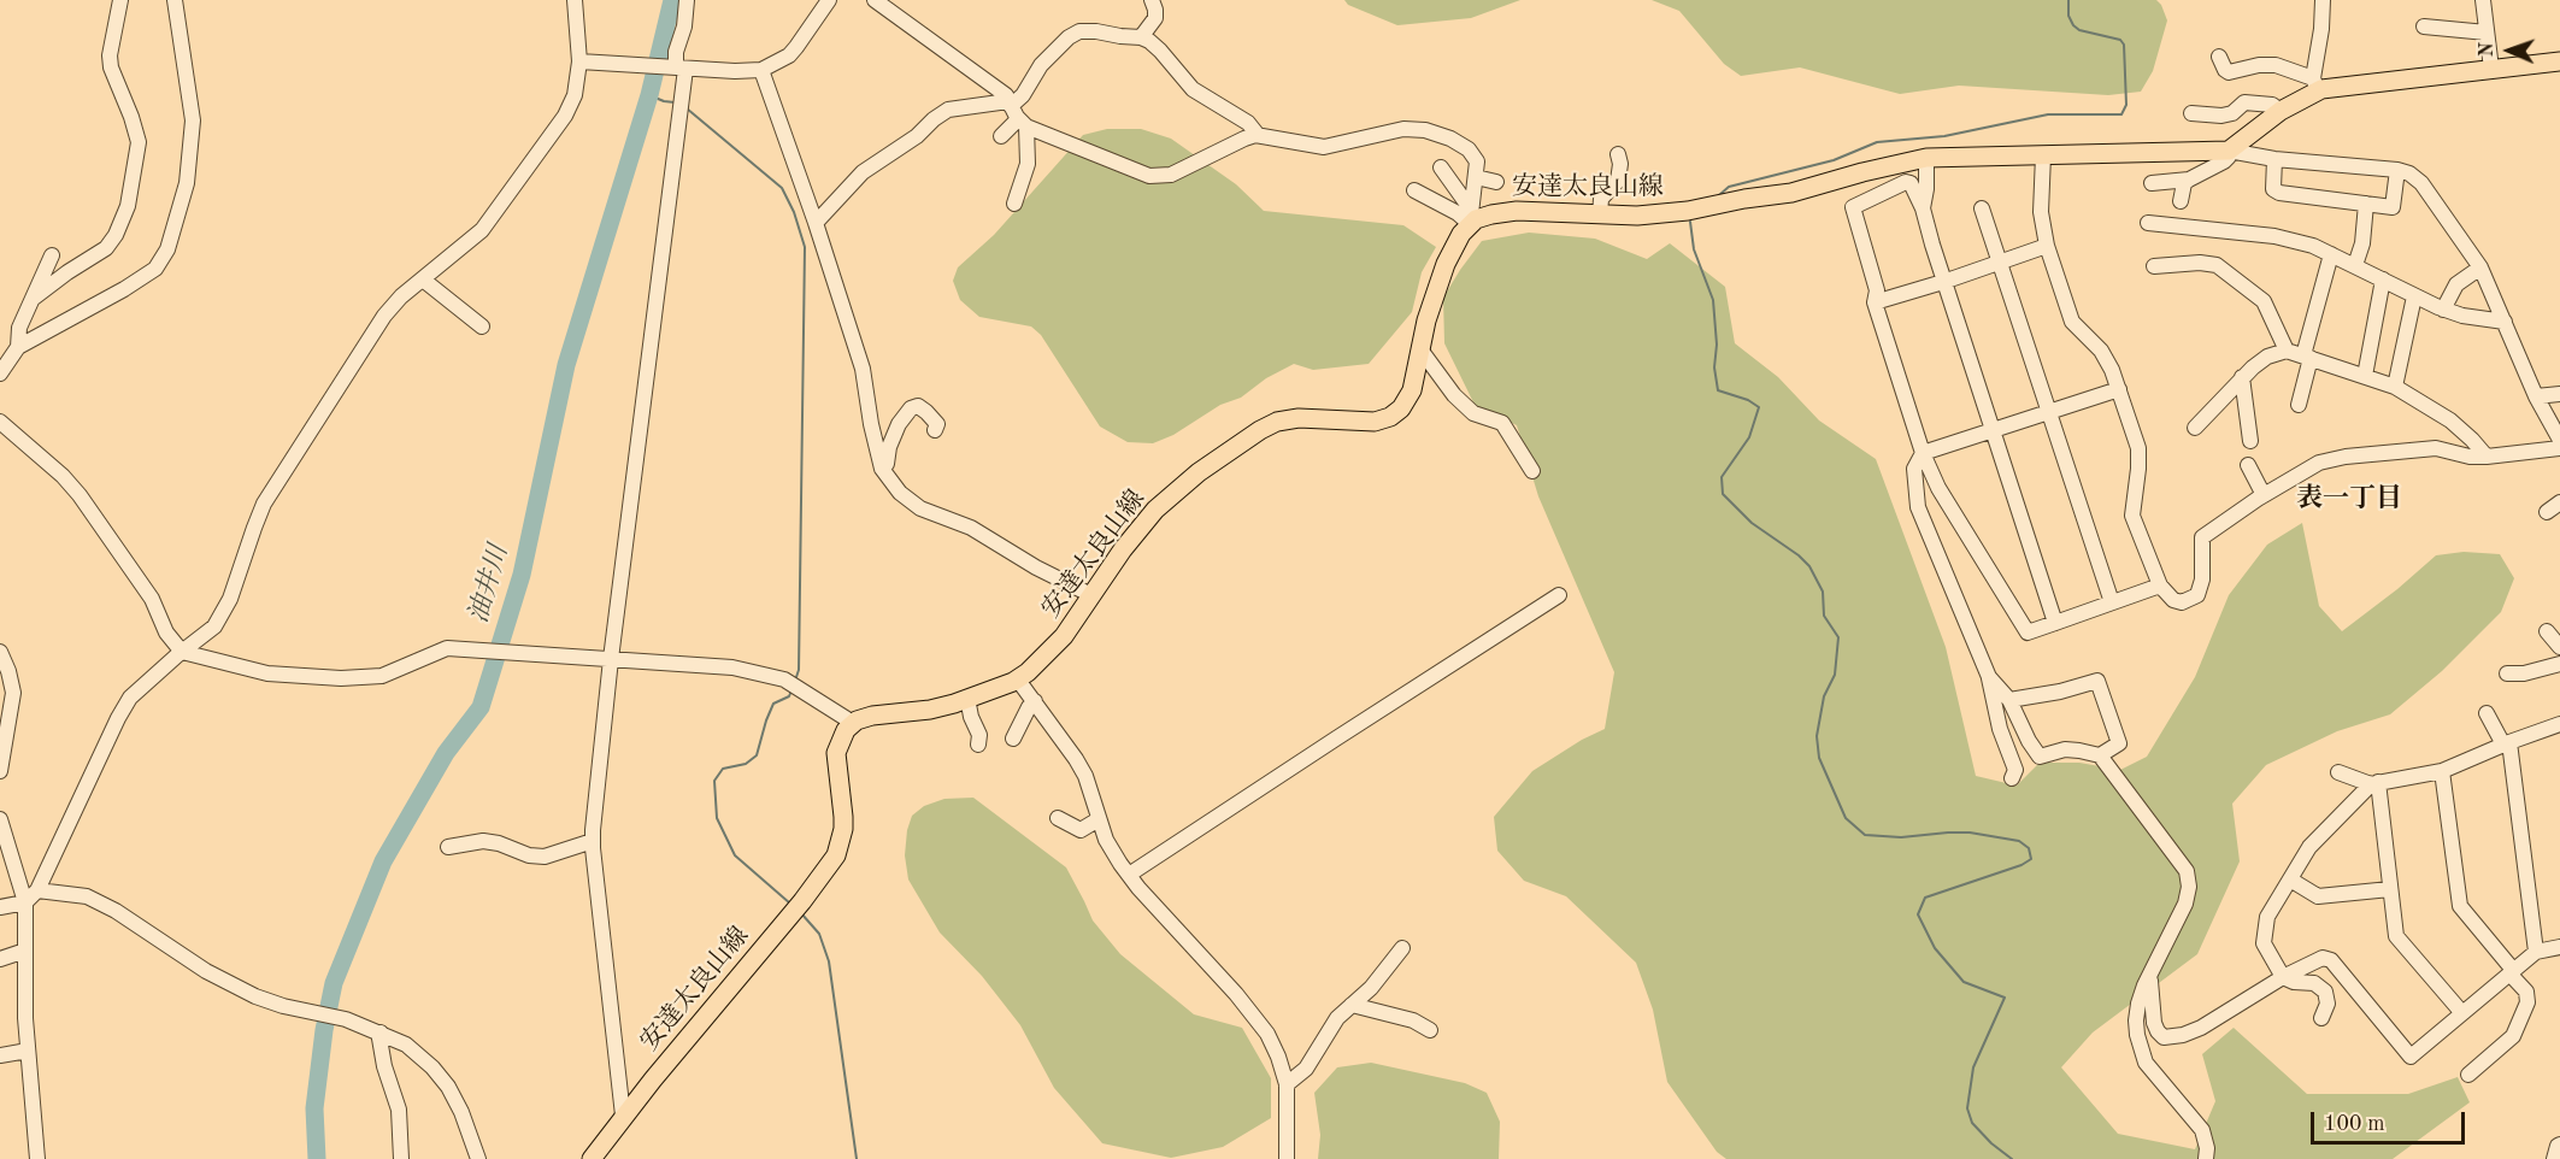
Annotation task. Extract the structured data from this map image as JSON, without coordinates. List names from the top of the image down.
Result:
{
  "streets": {
    "main road": ["安達太良山線"]
  },
  "districts": ["表一丁目"],
  "water": ["油井川"],
  "scale_bar": "100 m",
  "north": "left"
}
